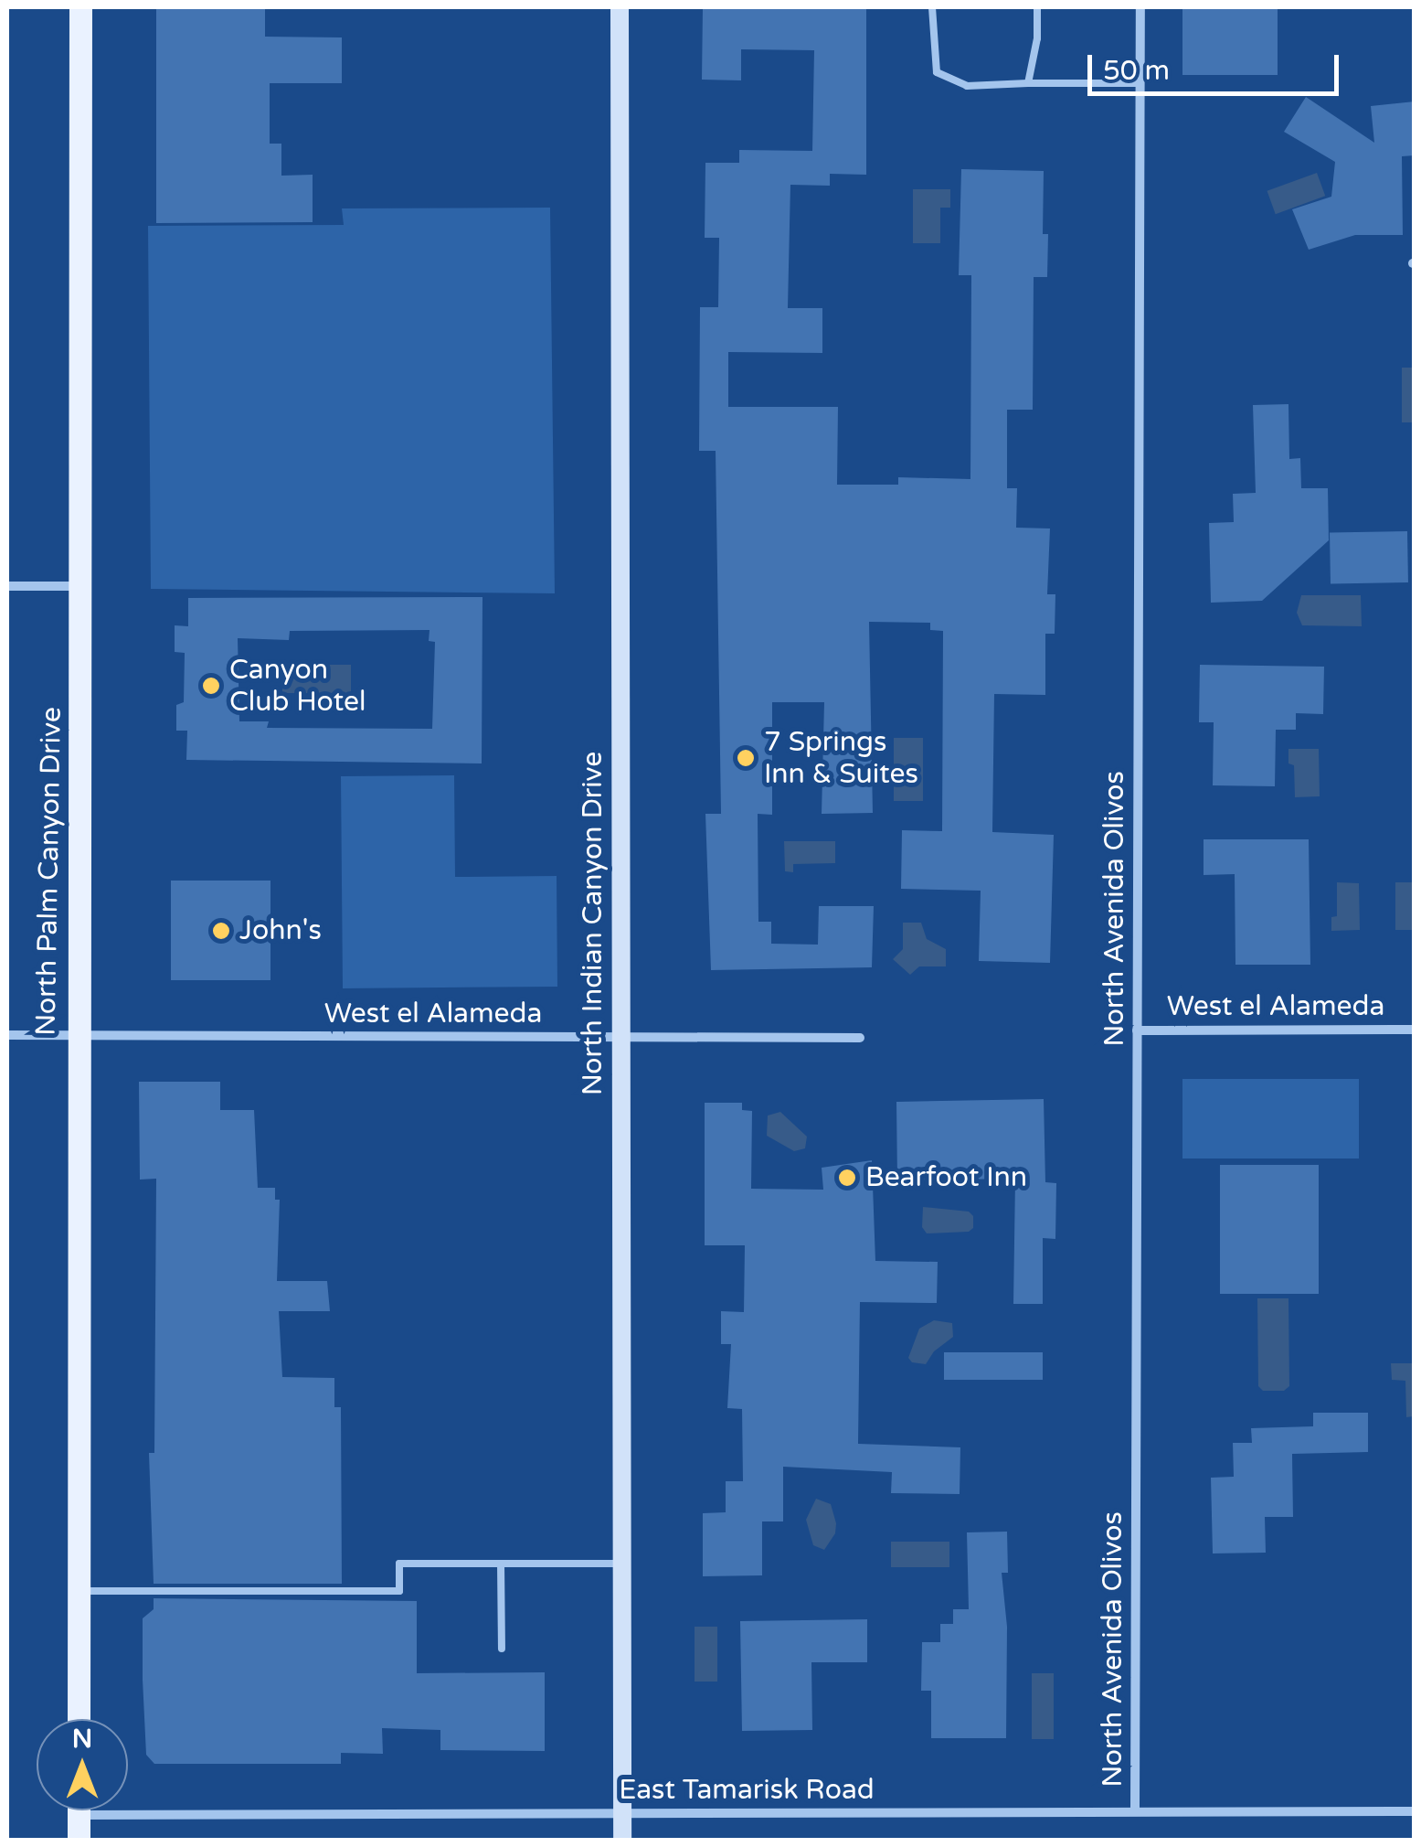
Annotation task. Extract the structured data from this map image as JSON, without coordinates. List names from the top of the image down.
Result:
{
  "streets": {
    "main road": ["North Palm Canyon Drive", "North Indian Canyon Drive"],
    "street": ["North Avenida Olivos", "West el Alameda", "East Tamarisk Road"]
  },
  "crossings": [
    ["North Palm Canyon Drive", "West el Alameda"],
    ["North Avenida Olivos", "West el Alameda"],
    ["North Avenida Olivos", "East Tamarisk Road"],
    ["North Indian Canyon Drive", "West el Alameda"],
    ["North Indian Canyon Drive", "East Tamarisk Road"]
  ],
  "places": [
    "Canyon Club Hotel",
    "7 Springs Inn & Suites",
    "John's",
    "Bearfoot Inn"
  ],
  "scale_bar": "50 m",
  "north": "top"
}
